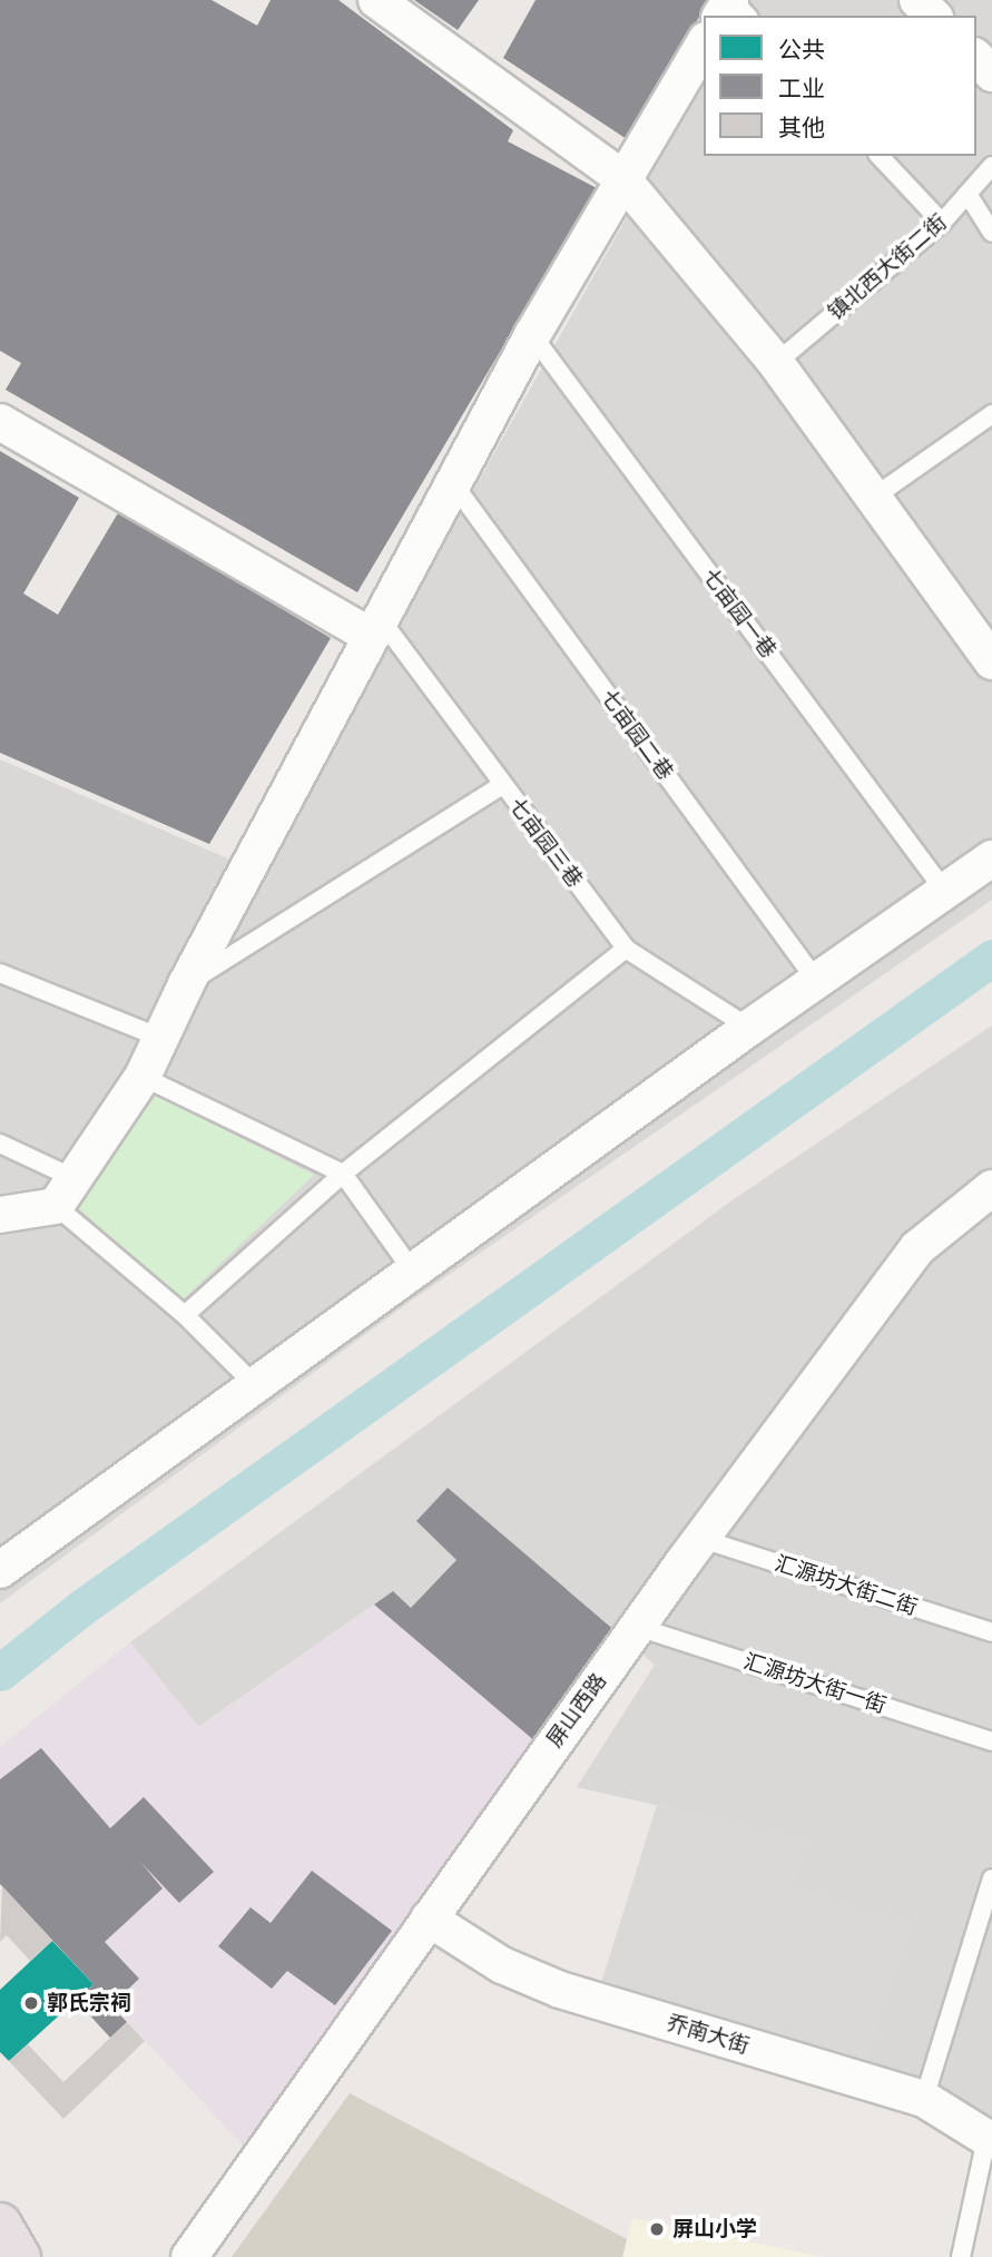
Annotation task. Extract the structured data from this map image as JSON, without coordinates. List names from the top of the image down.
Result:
{
  "streets": {
    "street": ["屏山西路", "乔南大街"],
    "lane": [
      "镇北西大街二街",
      "七亩园一巷",
      "七亩园二巷",
      "七亩园三巷",
      "汇源坊大街二街",
      "汇源坊大街一街"
    ]
  },
  "crossings": [
    ["汇源坊大街二街", "屏山西路"],
    ["汇源坊大街一街", "屏山西路"],
    ["屏山西路", "乔南大街"]
  ],
  "places": ["郭氏宗祠", "屏山小学"],
  "legend": ["公共", "工业", "其他"]
}
